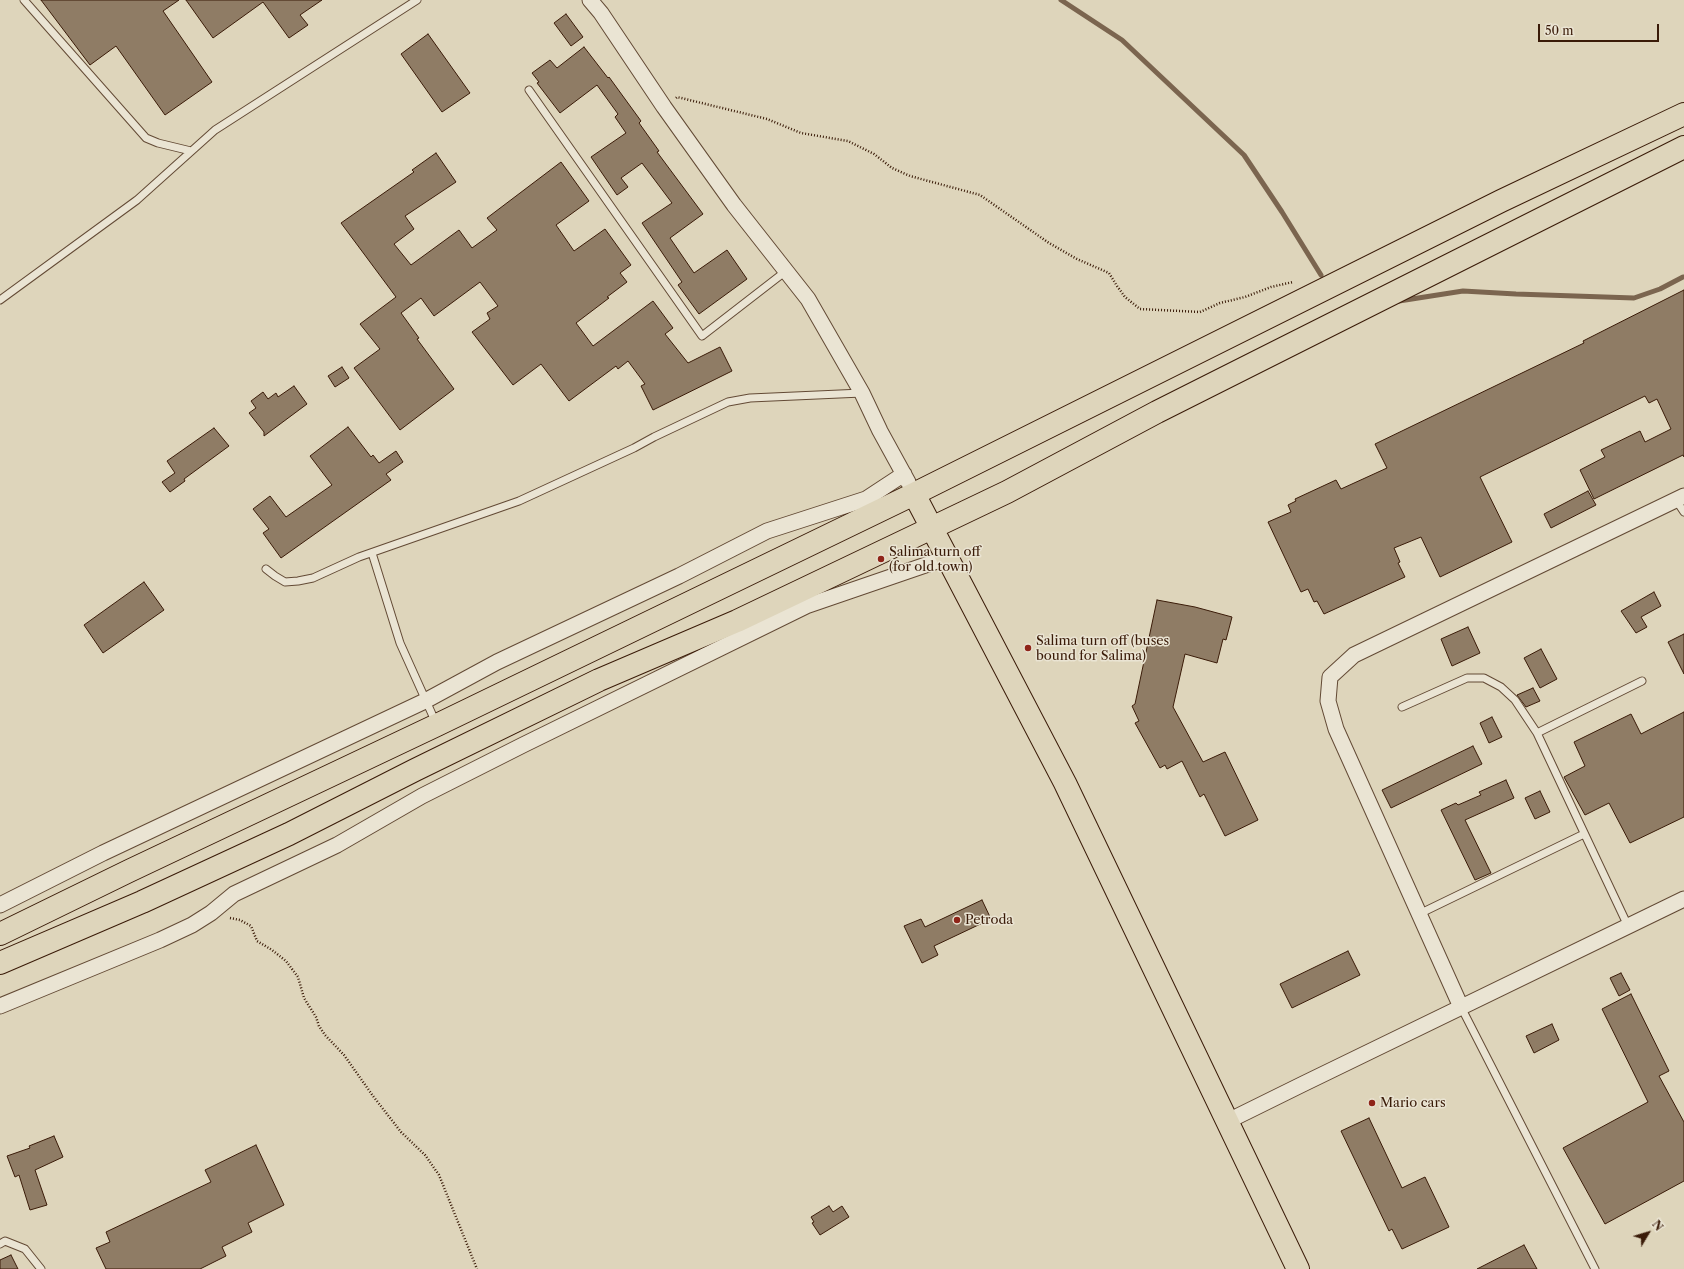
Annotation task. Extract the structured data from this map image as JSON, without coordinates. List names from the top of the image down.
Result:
{
  "places": [
    "Salima turn off (for old town)",
    "Salima turn off (buses bound for Salima)",
    "Petroda",
    "Mario cars"
  ],
  "scale_bar": "50 m",
  "north": "top right"
}
